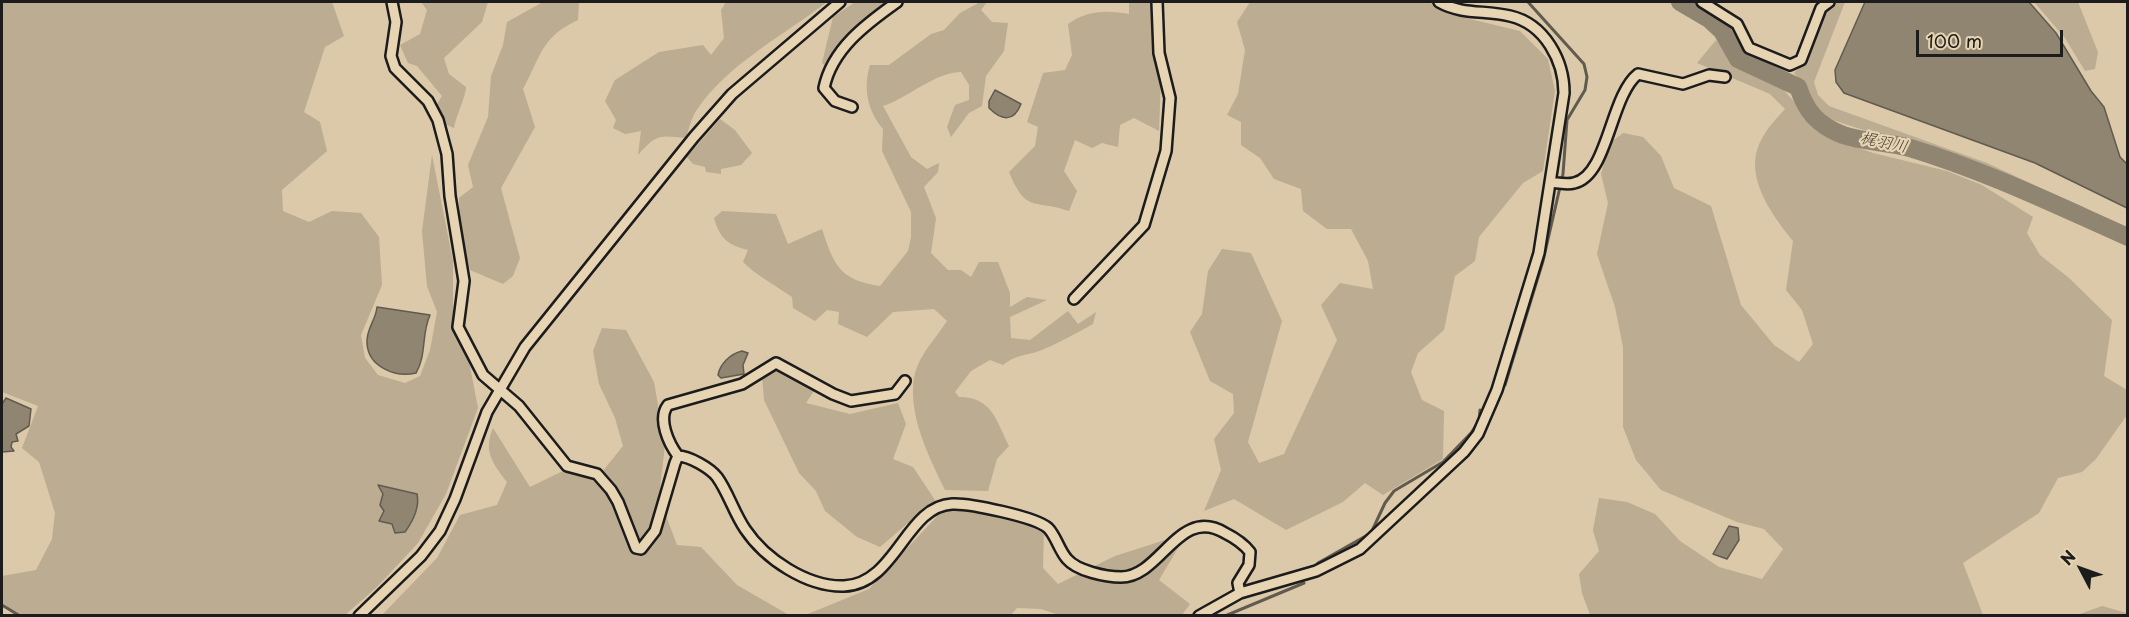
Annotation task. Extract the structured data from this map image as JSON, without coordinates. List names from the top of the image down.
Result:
{
  "water": ["梶羽川"],
  "scale_bar": "100 m",
  "north": "top left"
}
